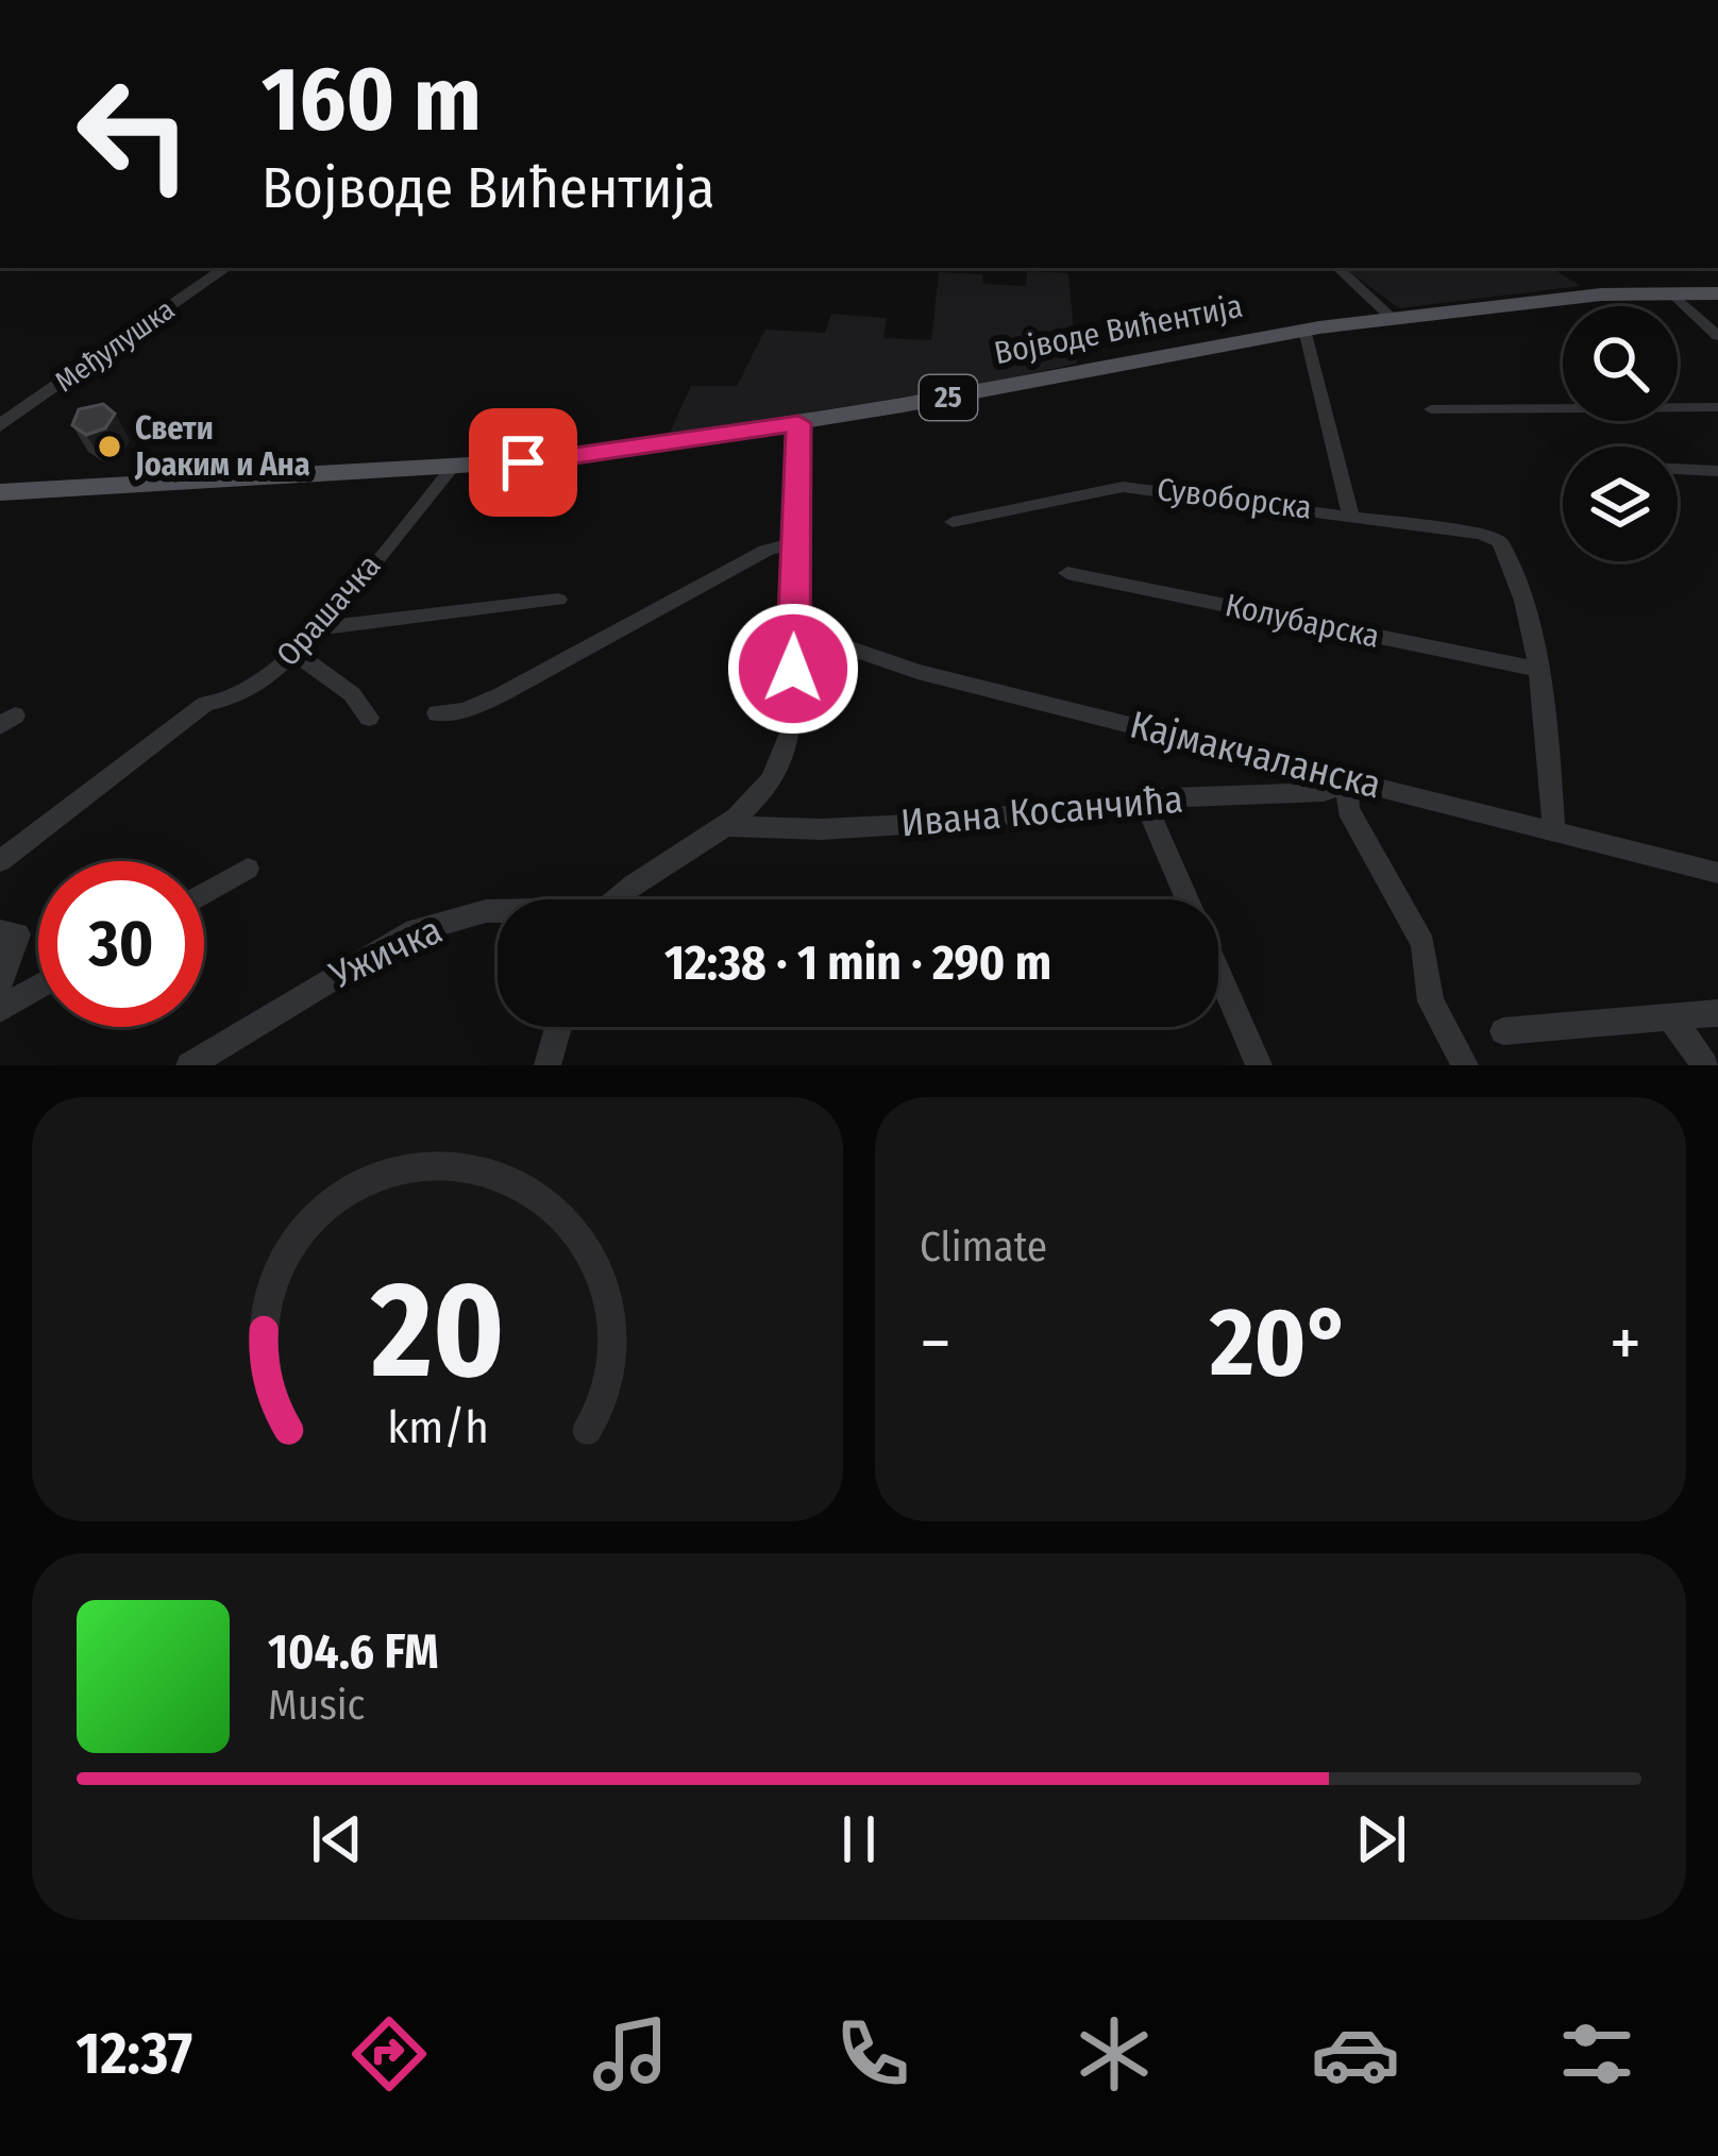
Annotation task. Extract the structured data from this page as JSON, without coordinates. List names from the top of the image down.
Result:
{
  "streets": {
    "main road": ["Војводе Вићентија", "25"],
    "street": [
      "Међулушка",
      "Сувоборска",
      "Орашачка",
      "Колубарска",
      "Кајмакчаланска",
      "Ивана Косанчића",
      "Ужичка"
    ]
  },
  "crossings": [
    ["Војводе Вићентија", "Орашачка"],
    ["Сувоборска", "Колубарска"],
    ["Кајмакчаланска", "Ивана Косанчића"]
  ],
  "places": ["Свети Јоаким и Ана"],
  "page": {
    "turn": ["160 m", "Војводе Вићентија"],
    "limit": "30",
    "trip": "12:38 · 1 min · 290 m",
    "tile": "Climate",
    "heat": ["−", "20°", "+"],
    "song": ["104.6 FM", "Music"],
    "tabs": "12:37",
    "gauge": ["20", "km/h"]
  }
}
